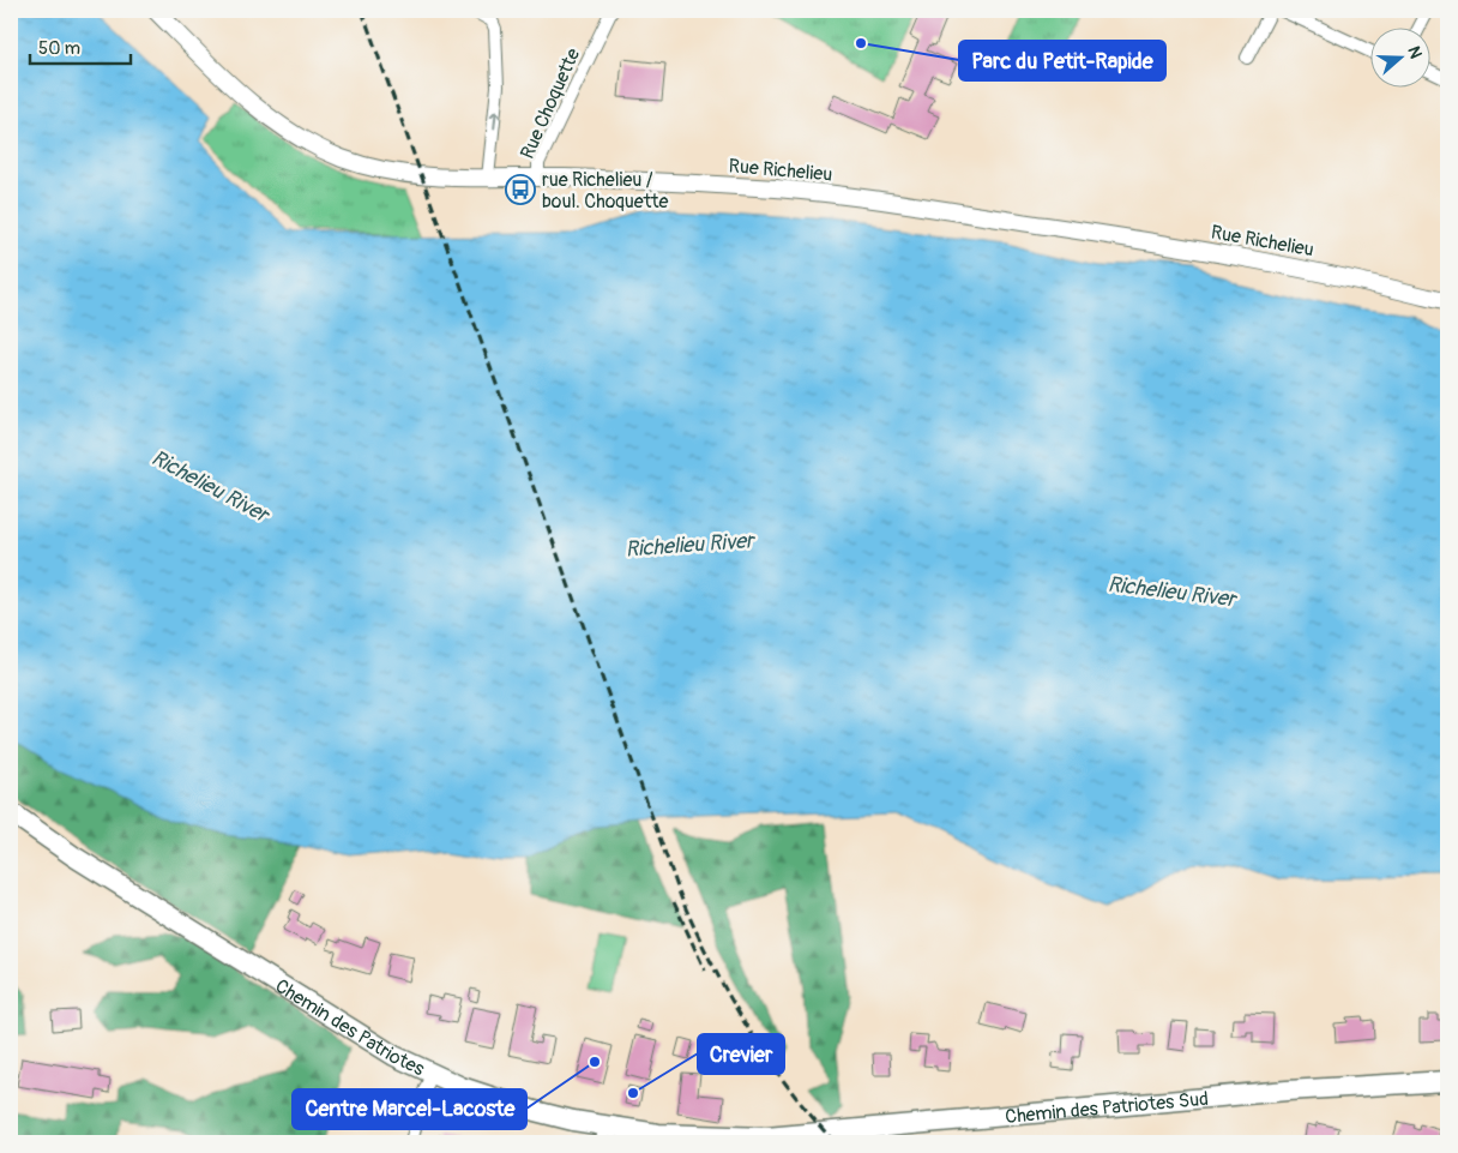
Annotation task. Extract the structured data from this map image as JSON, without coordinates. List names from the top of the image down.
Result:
{
  "streets": {
    "main road": ["Rue Richelieu", "Chemin des Patriotes", "Chemin des Patriotes Sud"],
    "street": ["Rue Choquette"]
  },
  "crossings": [
    ["Rue Choquette", "Rue Richelieu"],
    ["Chemin des Patriotes", "Chemin des Patriotes Sud"]
  ],
  "water": ["Richelieu River"],
  "places": {
    "other": ["Parc du Petit-Rapide", "Centre Marcel-Lacoste", "Crevier"],
    "bus stop": ["rue Richelieu / boul. Choquette"]
  },
  "scale_bar": "50 m",
  "north": "right"
}
